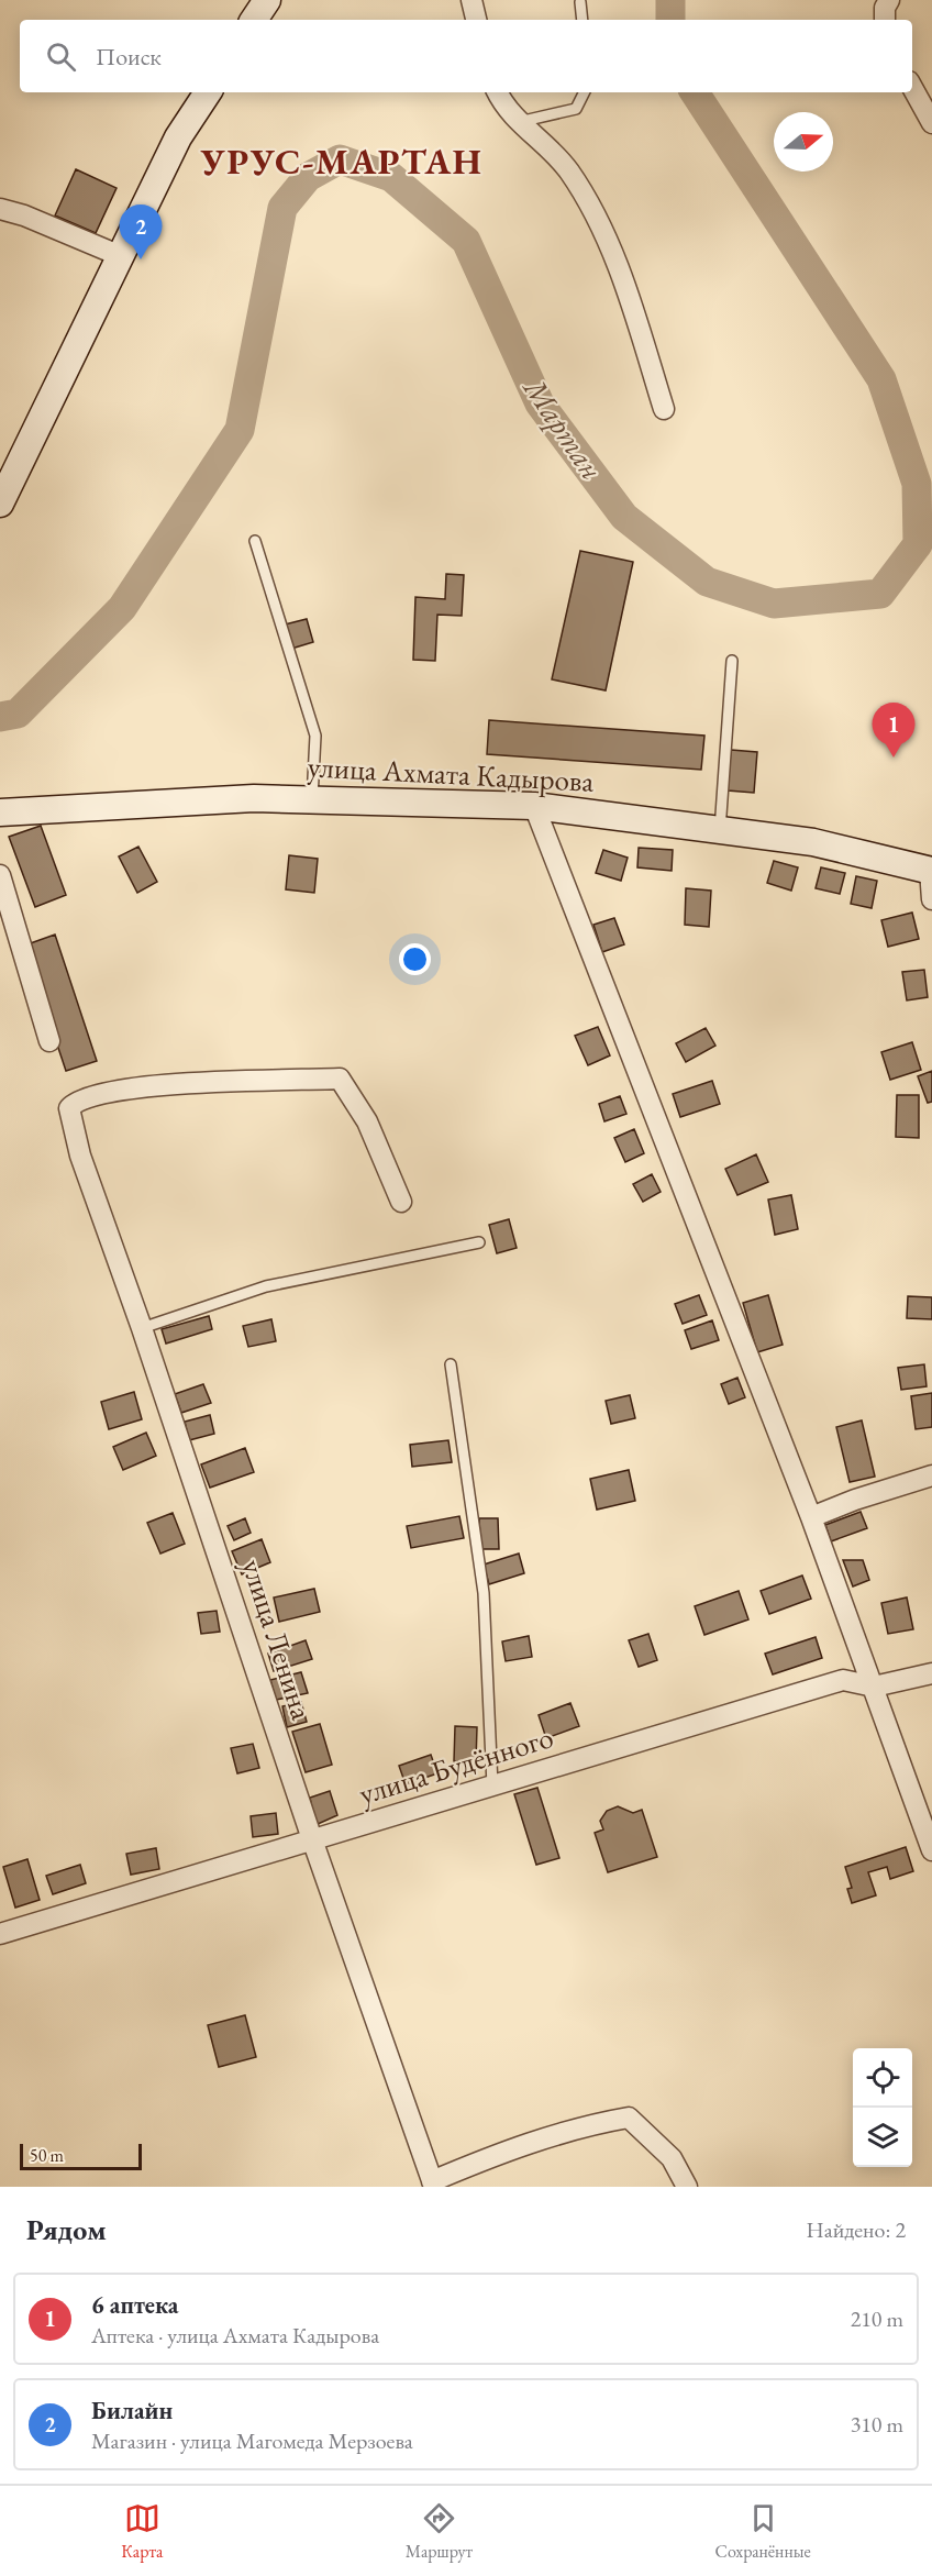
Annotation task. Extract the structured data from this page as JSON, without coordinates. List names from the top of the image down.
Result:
{
  "streets": {
    "main road": ["улица Ахмата Кадырова"],
    "street": ["улица Ленина", "улица Будённого"]
  },
  "crossings": [
    ["улица Ленина", "улица Будённого"]
  ],
  "districts": ["УРУС-МАРТАН"],
  "water": ["Мартан"],
  "scale_bar": "50 m",
  "north": "right",
  "page": {
    "search": "Поиск",
    "pins": ["2", "1"],
    "scale": "50 m",
    "heading": ["Рядом", "Найдено: 2"],
    "list": [
      {
        "mark": "1",
        "name": "6 аптека",
        "note": "Аптека · улица Ахмата Кадырова",
        "value": "210 m"
      },
      {
        "mark": "2",
        "name": "Билайн",
        "note": "Магазин · улица Магомеда Мерзоева",
        "value": "310 m"
      }
    ],
    "nav": ["Карта", "Маршрут", "Сохранённые"]
  }
}
